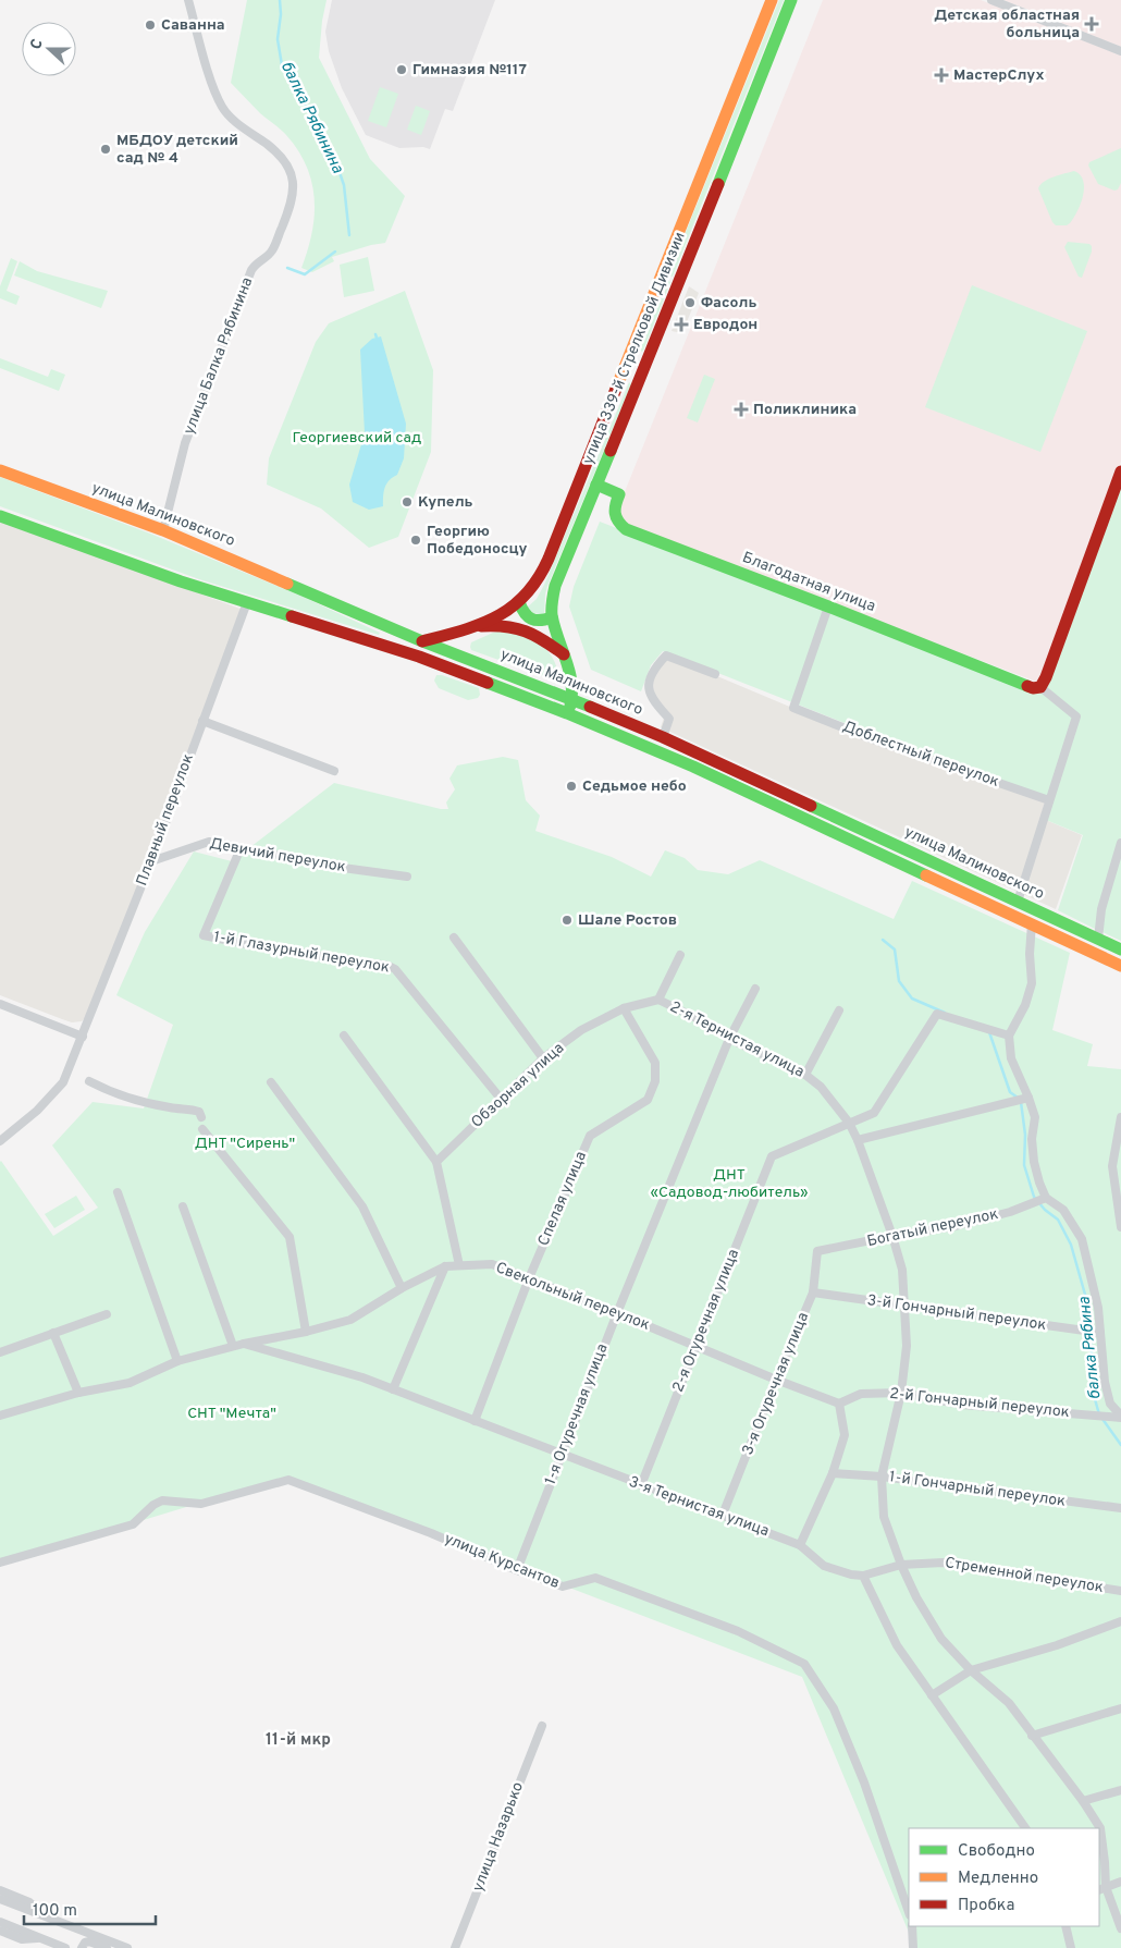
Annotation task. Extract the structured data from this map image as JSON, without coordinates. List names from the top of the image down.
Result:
{
  "streets": {
    "main road": ["улица 339-й Стрелковой Дивизии", "улица Малиновского", "Благодатная улица"],
    "street": [
      "улица Балка Рябинина",
      "Доблестный переулок",
      "Плавный переулок",
      "Девичий переулок",
      "1-й Глазурный переулок",
      "2-я Тернистая улица",
      "Обзорная улица",
      "Спелая улица",
      "Богатый переулок",
      "Свекольный переулок",
      "3-й Гончарный переулок",
      "2-я Огуречная улица",
      "3-я Огуречная улица",
      "2-й Гончарный переулок",
      "1-я Огуречная улица",
      "1-й Гончарный переулок",
      "3-я Тернистая улица",
      "улица Курсантов",
      "Стременной переулок",
      "улица Назарько"
    ]
  },
  "crossings": [
    ["улица 339-й Стрелковой Дивизии", "улица Малиновского"],
    ["улица 339-й Стрелковой Дивизии", "Благодатная улица"],
    ["улица Балка Рябинина", "улица Малиновского"],
    ["улица Малиновского", "Благодатная улица"],
    ["улица Малиновского", "Плавный переулок"],
    ["Благодатная улица", "Доблестный переулок"],
    ["Плавный переулок", "Девичий переулок"],
    ["Девичий переулок", "1-й Глазурный переулок"],
    ["1-й Глазурный переулок", "Обзорная улица"],
    ["2-я Тернистая улица", "Обзорная улица"],
    ["2-я Тернистая улица", "Богатый переулок"],
    ["2-я Тернистая улица", "3-й Гончарный переулок"],
    ["2-я Тернистая улица", "2-я Огуречная улица"],
    ["2-я Тернистая улица", "2-й Гончарный переулок"],
    ["2-я Тернистая улица", "1-я Огуречная улица"],
    ["2-я Тернистая улица", "1-й Гончарный переулок"],
    ["2-я Тернистая улица", "Стременной переулок"],
    ["Обзорная улица", "Спелая улица"],
    ["Спелая улица", "Свекольный переулок"],
    ["Спелая улица", "3-я Тернистая улица"],
    ["Богатый переулок", "3-я Огуречная улица"],
    ["Свекольный переулок", "2-я Огуречная улица"],
    ["Свекольный переулок", "3-я Огуречная улица"],
    ["Свекольный переулок", "2-й Гончарный переулок"],
    ["Свекольный переулок", "1-я Огуречная улица"],
    ["Свекольный переулок", "3-я Тернистая улица"],
    ["3-й Гончарный переулок", "3-я Огуречная улица"],
    ["2-я Огуречная улица", "3-я Тернистая улица"],
    ["3-я Огуречная улица", "3-я Тернистая улица"],
    ["1-я Огуречная улица", "3-я Тернистая улица"],
    ["1-я Огуречная улица", "улица Курсантов"],
    ["3-я Тернистая улица", "Стременной переулок"]
  ],
  "districts": ["11-й мкр"],
  "water": ["балка Рябинина", "балка Рябина"],
  "parks": [
    "Георгиевский сад",
    "ДНТ \"Сирень\"",
    "ДНТ «Садовод-любитель»",
    "СНТ \"Мечта\""
  ],
  "places": {
    "health": [
      "Детская областная больница",
      "МастерСлух",
      "Евродон",
      "Поликлиника"
    ],
    "other": [
      "Саванна",
      "Гимназия №117",
      "МБДОУ детский сад № 4",
      "Фасоль",
      "Купель",
      "Георгию Победоносцу",
      "Седьмое небо",
      "Шале Ростов"
    ]
  },
  "legend": ["Свободно", "Медленно", "Пробка"],
  "scale_bar": "100 m",
  "north": "left"
}
